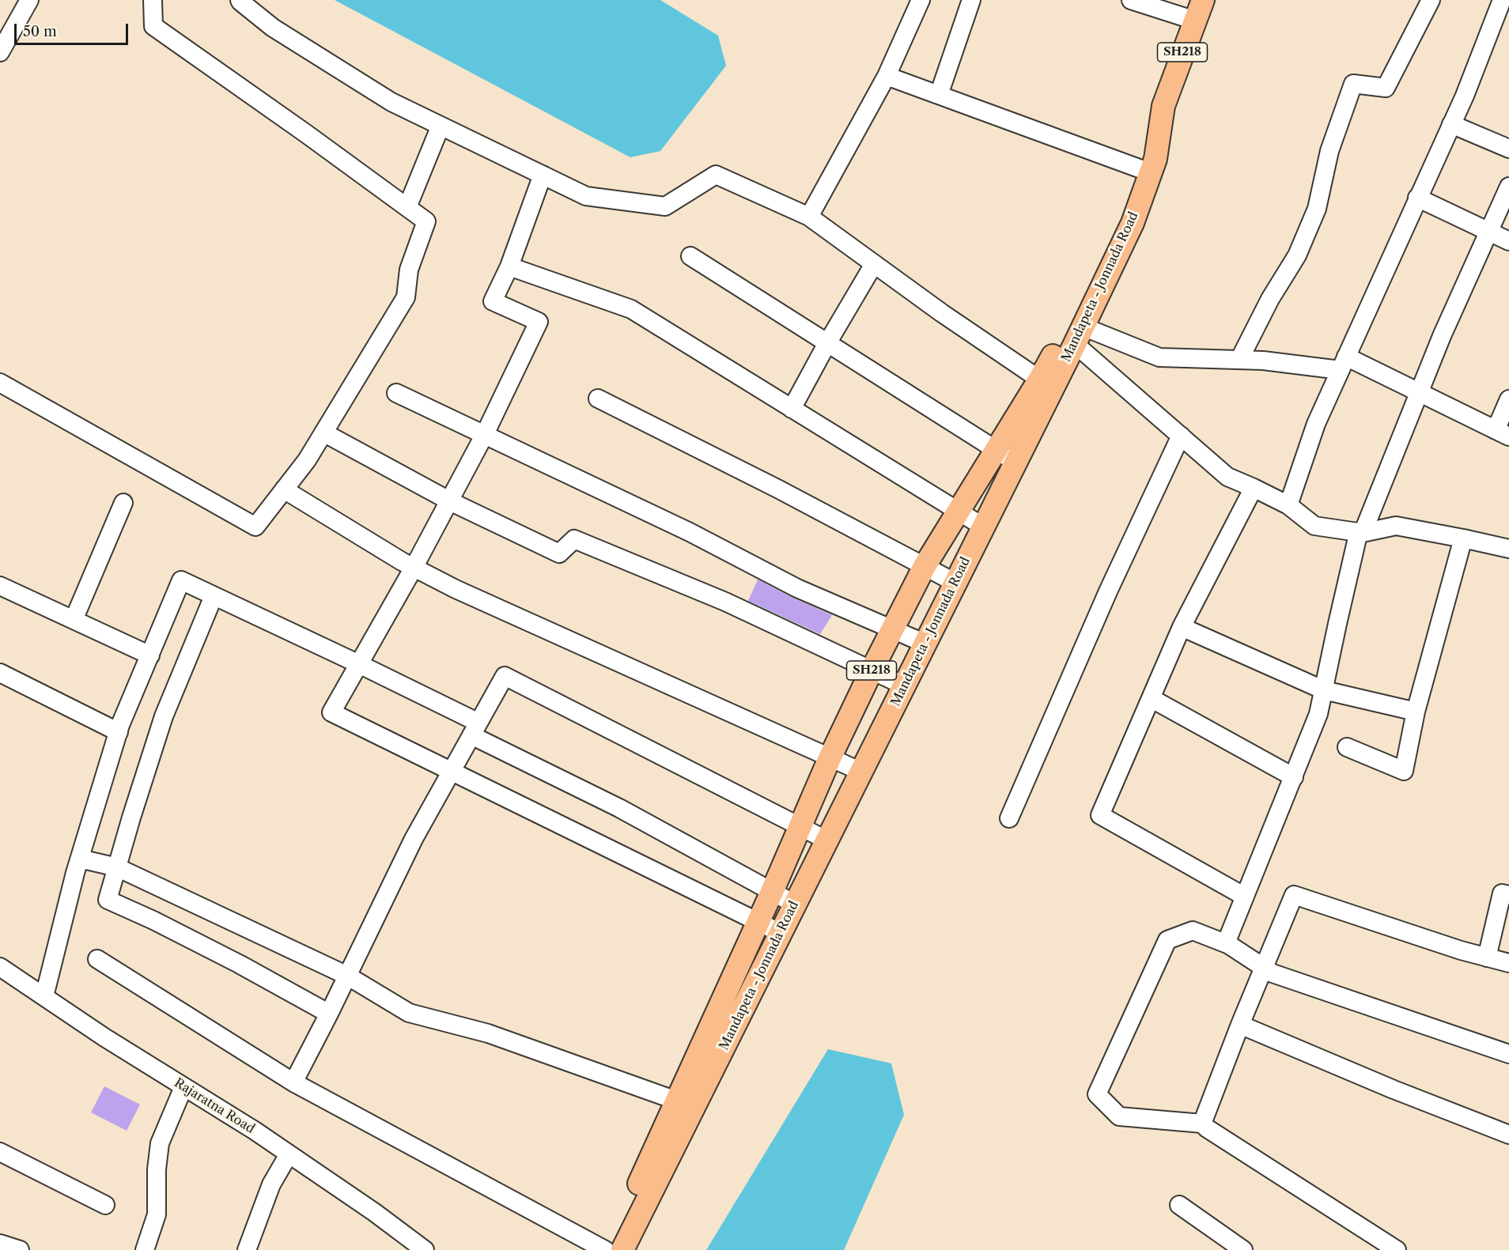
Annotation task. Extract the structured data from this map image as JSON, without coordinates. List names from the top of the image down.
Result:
{
  "streets": {
    "main road": ["SH218", "Mandapeta - Jonnada Road"],
    "street": ["Rajaratna Road"]
  },
  "crossings": [
    ["SH218", "Mandapeta - Jonnada Road"]
  ],
  "scale_bar": "50 m"
}
